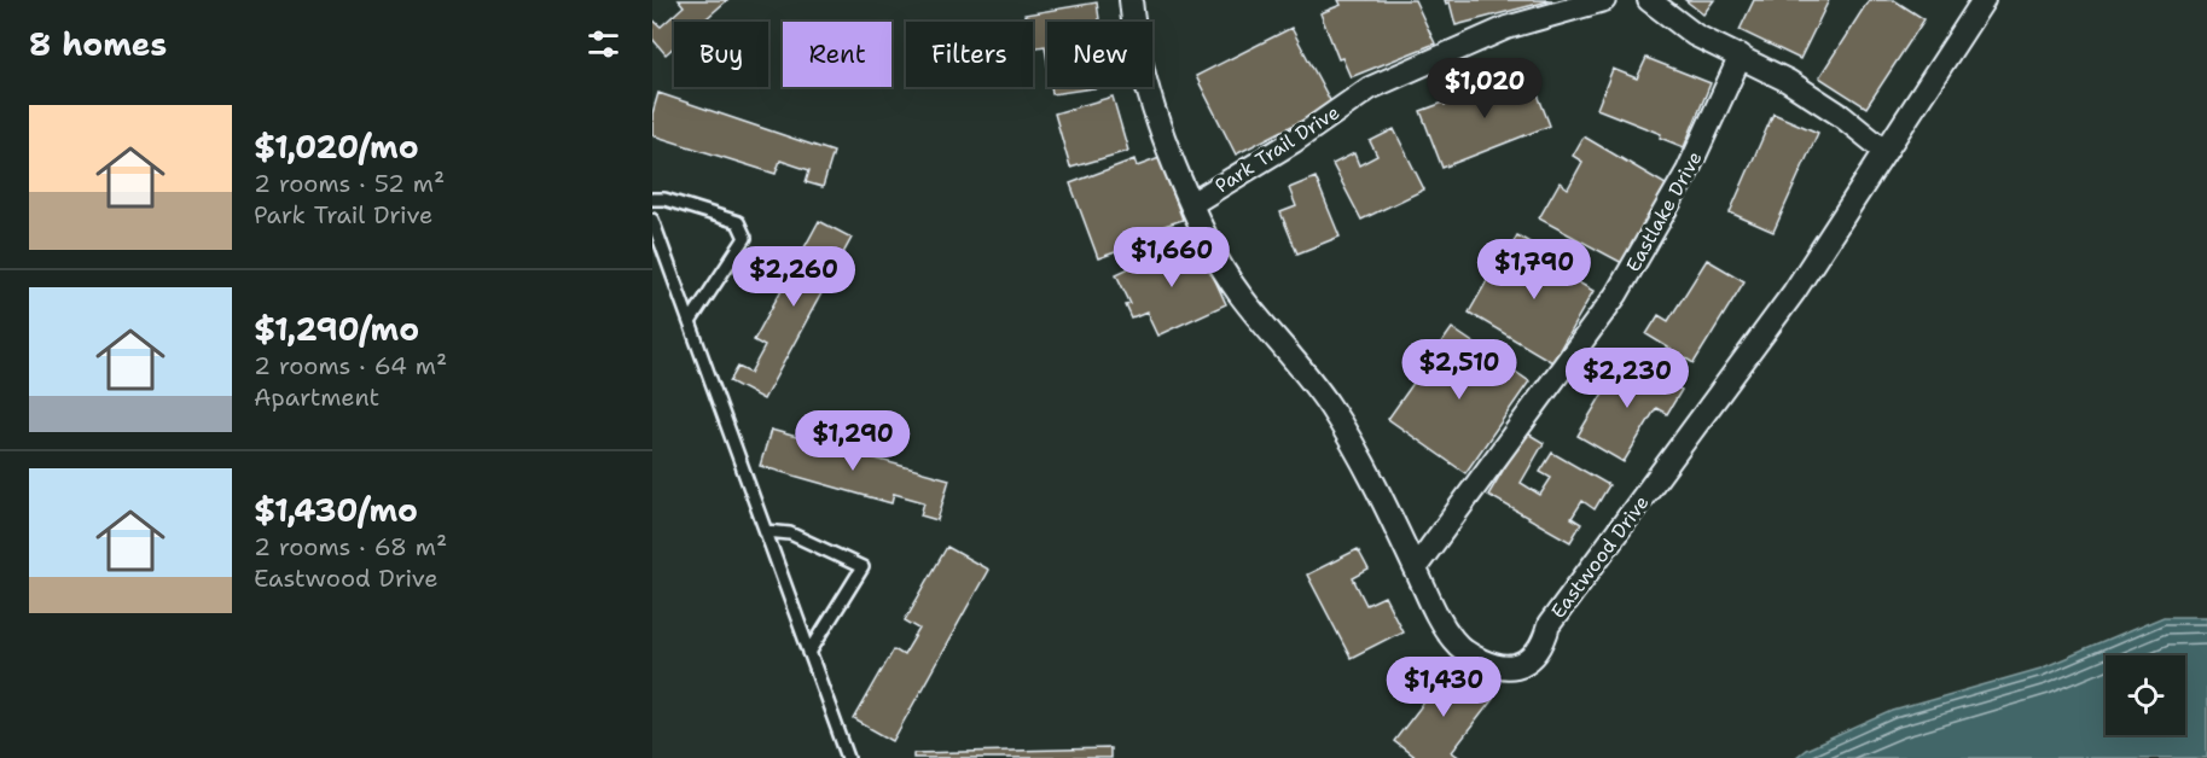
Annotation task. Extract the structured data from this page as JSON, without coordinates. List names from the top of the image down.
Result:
{
  "streets": {
    "street": ["Park Trail Drive", "Eastlake Drive", "Eastwood Drive"]
  },
  "crossings": [
    ["Park Trail Drive", "Eastwood Drive"],
    ["Eastlake Drive", "Eastwood Drive"]
  ],
  "page": {
    "heading": "8 homes",
    "chip": [
      "Buy",
      "Rent",
      "Filters",
      "New"
    ],
    "price": [
      "$1,020",
      "$1,660",
      "$1,790",
      "$2,260",
      "$2,510",
      "$2,230",
      "$1,290",
      "$1,430"
    ],
    "list": [
      {
        "name": "$1,020/mo",
        "note": "2 rooms · 52 m² · Park Trail Drive"
      },
      {
        "name": "$1,290/mo",
        "note": "2 rooms · 64 m² · Apartment"
      },
      {
        "name": "$1,430/mo",
        "note": "2 rooms · 68 m² · Eastwood Drive"
      }
    ]
  }
}
